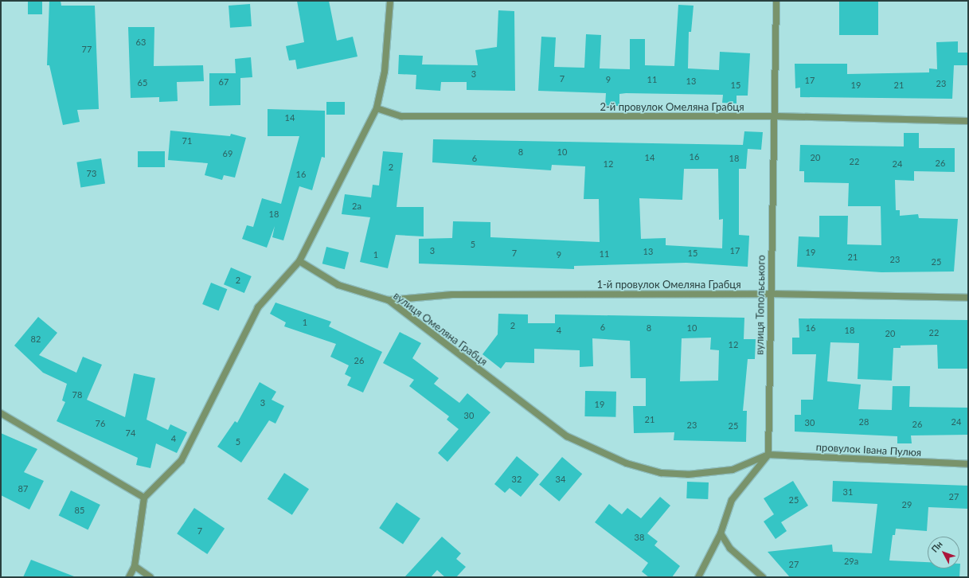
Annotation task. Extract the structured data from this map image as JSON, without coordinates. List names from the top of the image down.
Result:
{
  "streets": {
    "street": [
      "2-й провулок Омеляна Грабця",
      "1-й провулок Омеляна Грабця",
      "вулиця Топольського",
      "вулиця Омеляна Грабця",
      "провулок Івана Пулюя"
    ]
  },
  "crossings": [
    ["2-й провулок Омеляна Грабця", "вулиця Топольського"],
    ["1-й провулок Омеляна Грабця", "вулиця Топольського"],
    ["1-й провулок Омеляна Грабця", "вулиця Омеляна Грабця"],
    ["вулиця Топольського", "вулиця Омеляна Грабця"],
    ["вулиця Топольського", "провулок Івана Пулюя"],
    ["вулиця Омеляна Грабця", "провулок Івана Пулюя"]
  ],
  "house_numbers": [
    "63",
    "77",
    "3",
    "7",
    "9",
    "11",
    "17",
    "13",
    "67",
    "65",
    "23",
    "15",
    "19",
    "21",
    "14",
    "71",
    "8",
    "10",
    "69",
    "16",
    "14",
    "20",
    "6",
    "18",
    "22",
    "26",
    "12",
    "24",
    "2",
    "73",
    "16",
    "2а",
    "18",
    "5",
    "3",
    "17",
    "13",
    "19",
    "7",
    "15",
    "11",
    "1",
    "9",
    "21",
    "23",
    "25",
    "2",
    "1",
    "2",
    "6",
    "8",
    "10",
    "16",
    "4",
    "18",
    "22",
    "20",
    "82",
    "12",
    "26",
    "78",
    "3",
    "19",
    "30",
    "21",
    "28",
    "24",
    "30",
    "76",
    "26",
    "23",
    "25",
    "74",
    "4",
    "5",
    "32",
    "34",
    "87",
    "31",
    "27",
    "25",
    "29",
    "85",
    "7",
    "38",
    "29а",
    "27"
  ],
  "north": "top left"
}
